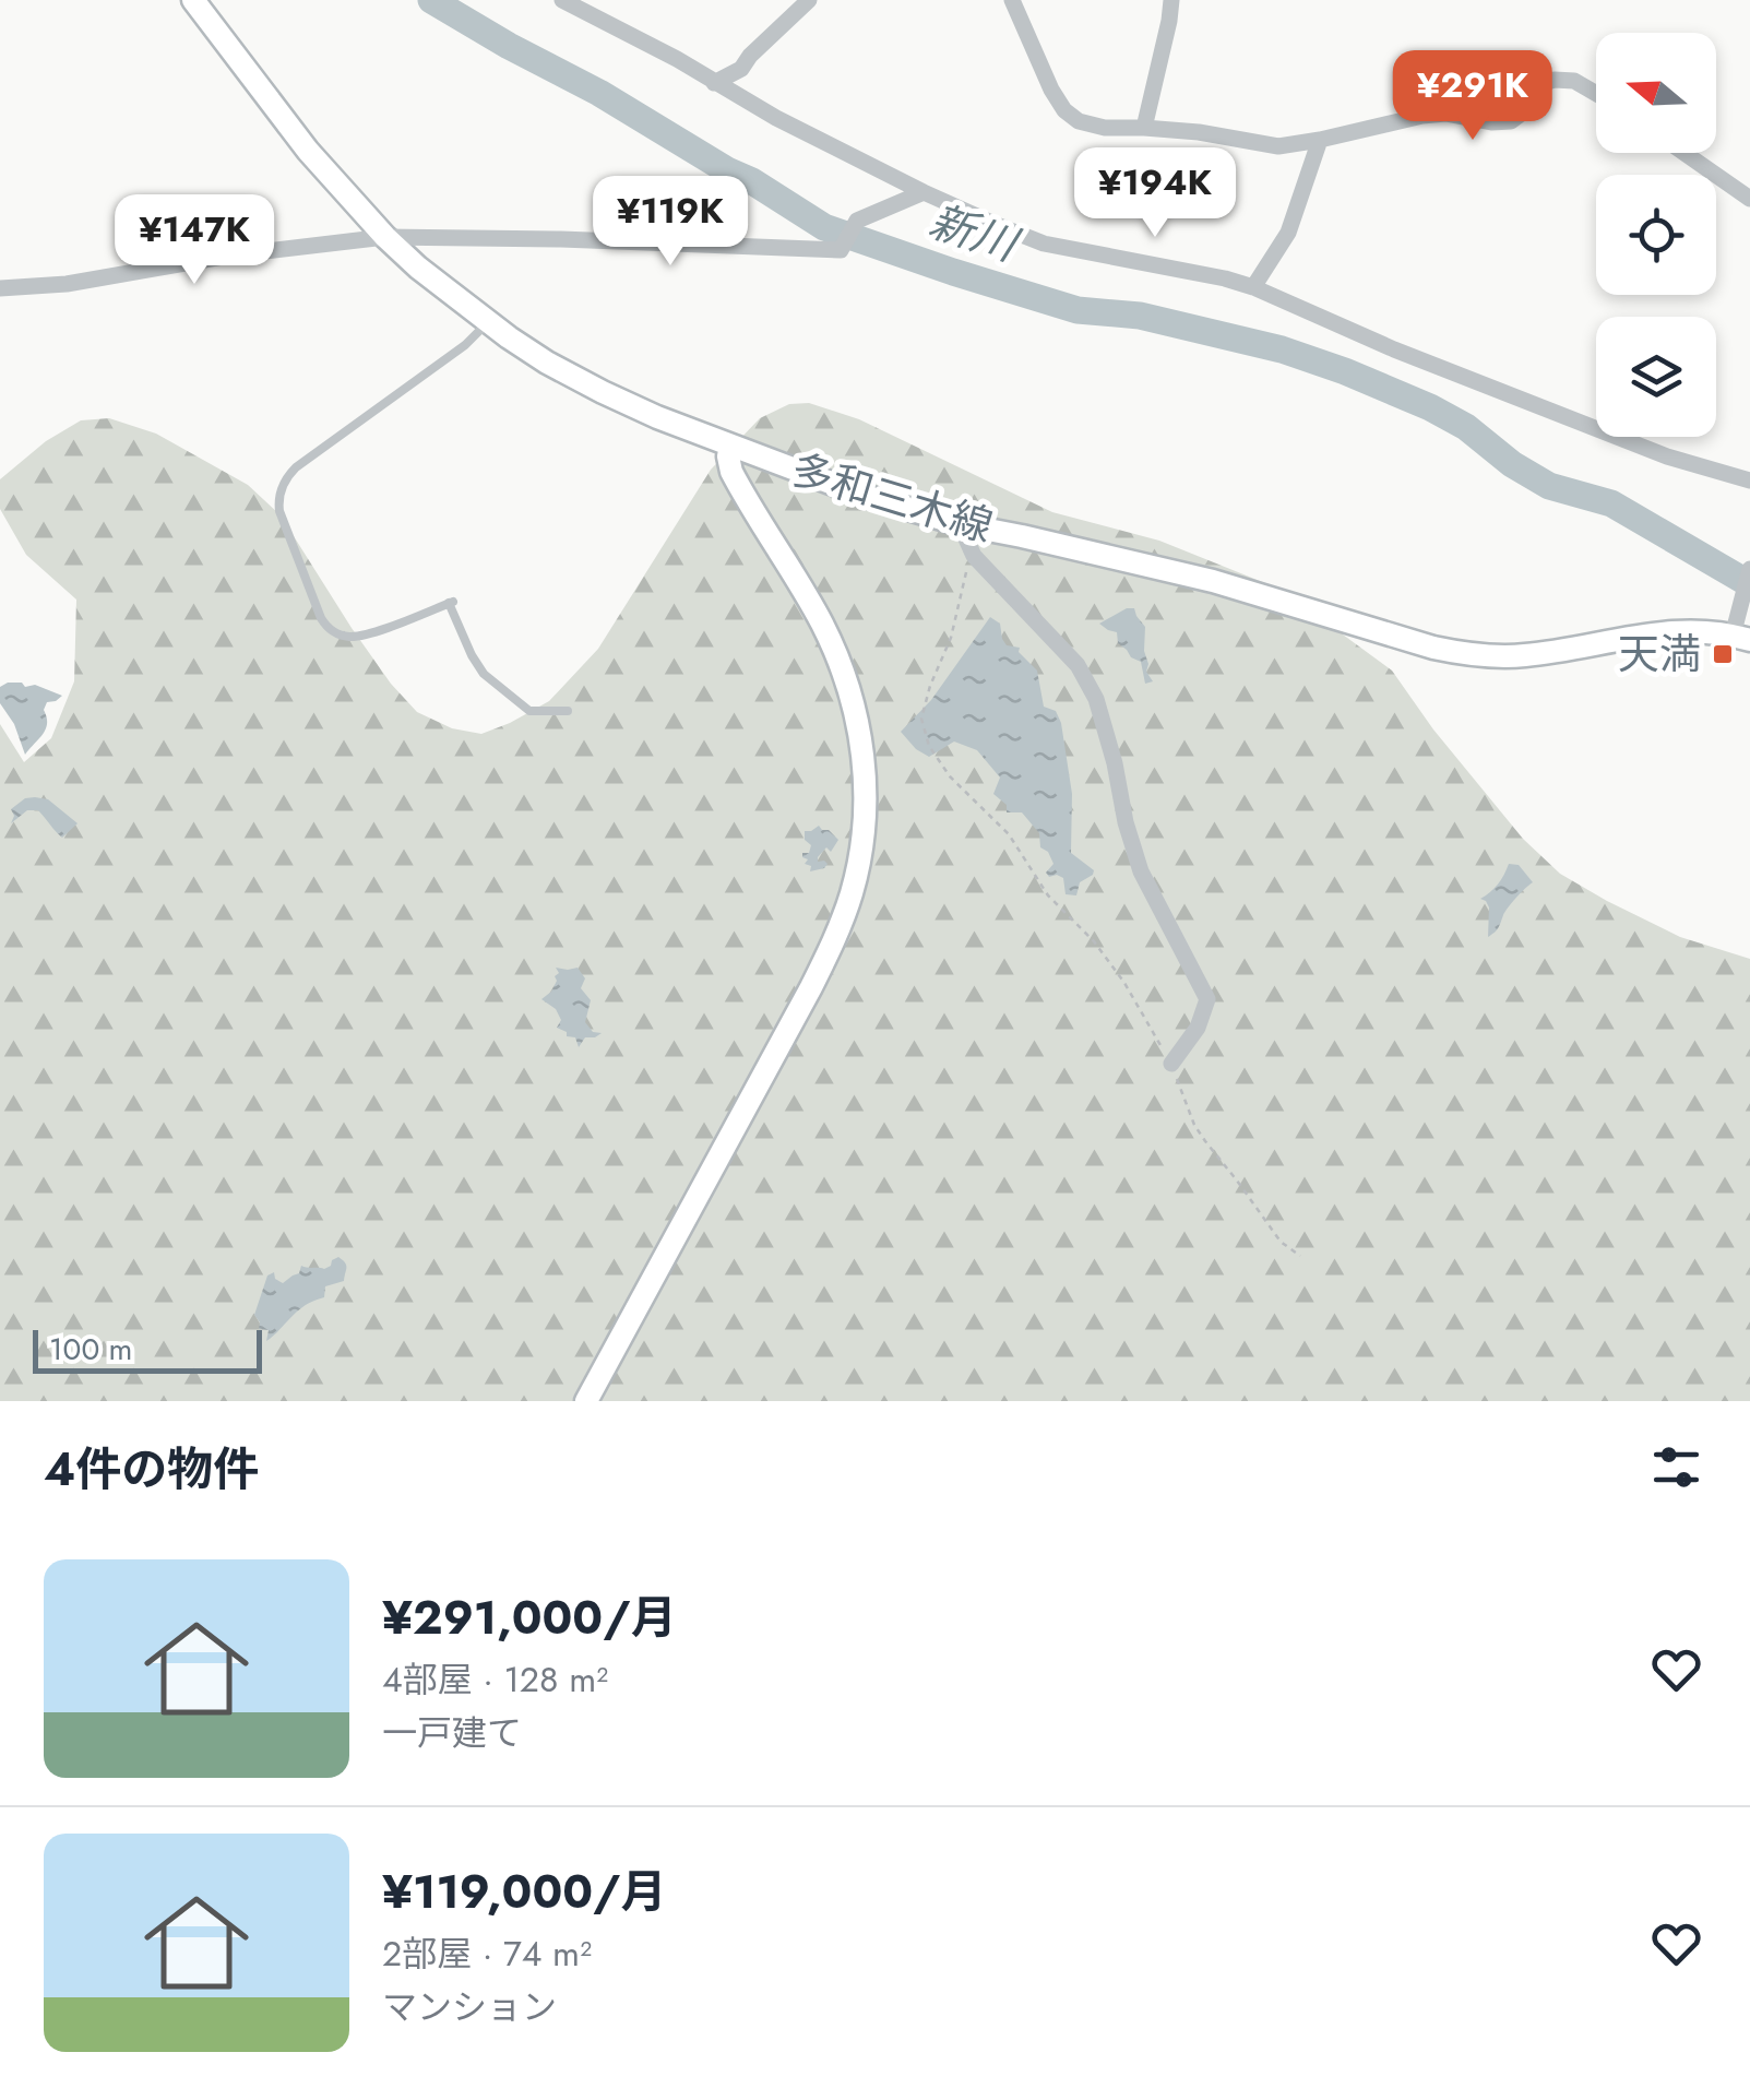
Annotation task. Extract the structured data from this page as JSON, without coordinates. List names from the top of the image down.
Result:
{
  "streets": {
    "main road": ["多和三木線"]
  },
  "water": ["新川"],
  "places": {
    "transit": ["天満"]
  },
  "scale_bar": "100 m",
  "north": "left",
  "page": {
    "price": [
      "¥291K",
      "¥194K",
      "¥119K",
      "¥147K"
    ],
    "scale": "100 m",
    "heading": "4件の物件",
    "list": [
      {
        "name": "¥291,000/月",
        "note": "4部屋 · 128 m² · 一戸建て"
      },
      {
        "name": "¥119,000/月",
        "note": "2部屋 · 74 m² · マンション"
      }
    ]
  }
}
